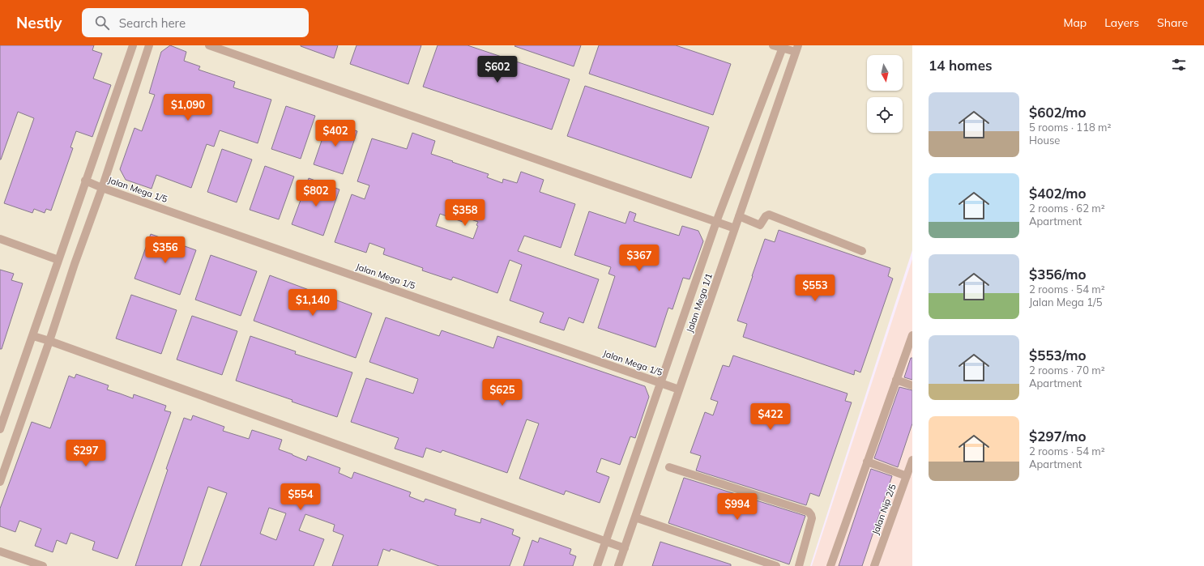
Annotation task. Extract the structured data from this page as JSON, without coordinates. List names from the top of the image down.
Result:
{
  "streets": {
    "street": ["Jalan Mega 1/5", "Jalan Mega 1/1", "Jalan Nip 2/5"]
  },
  "crossings": [
    ["Jalan Mega 1/5", "Jalan Mega 1/1"]
  ],
  "north": "bottom",
  "page": {
    "header": "Nestly",
    "search": "Search here",
    "nav": ["Map", "Layers", "Share"],
    "heading": "14 homes",
    "price": [
      "$602",
      "$1,090",
      "$402",
      "$802",
      "$358",
      "$356",
      "$367",
      "$553",
      "$1,140",
      "$625",
      "$422",
      "$297",
      "$554",
      "$994"
    ],
    "list": [
      {
        "name": "$602/mo",
        "note": "5 rooms · 118 m² · House"
      },
      {
        "name": "$402/mo",
        "note": "2 rooms · 62 m² · Apartment"
      },
      {
        "name": "$356/mo",
        "note": "2 rooms · 54 m² · Jalan Mega 1/5"
      },
      {
        "name": "$553/mo",
        "note": "2 rooms · 70 m² · Apartment"
      },
      {
        "name": "$297/mo",
        "note": "2 rooms · 54 m² · Apartment"
      }
    ]
  }
}
